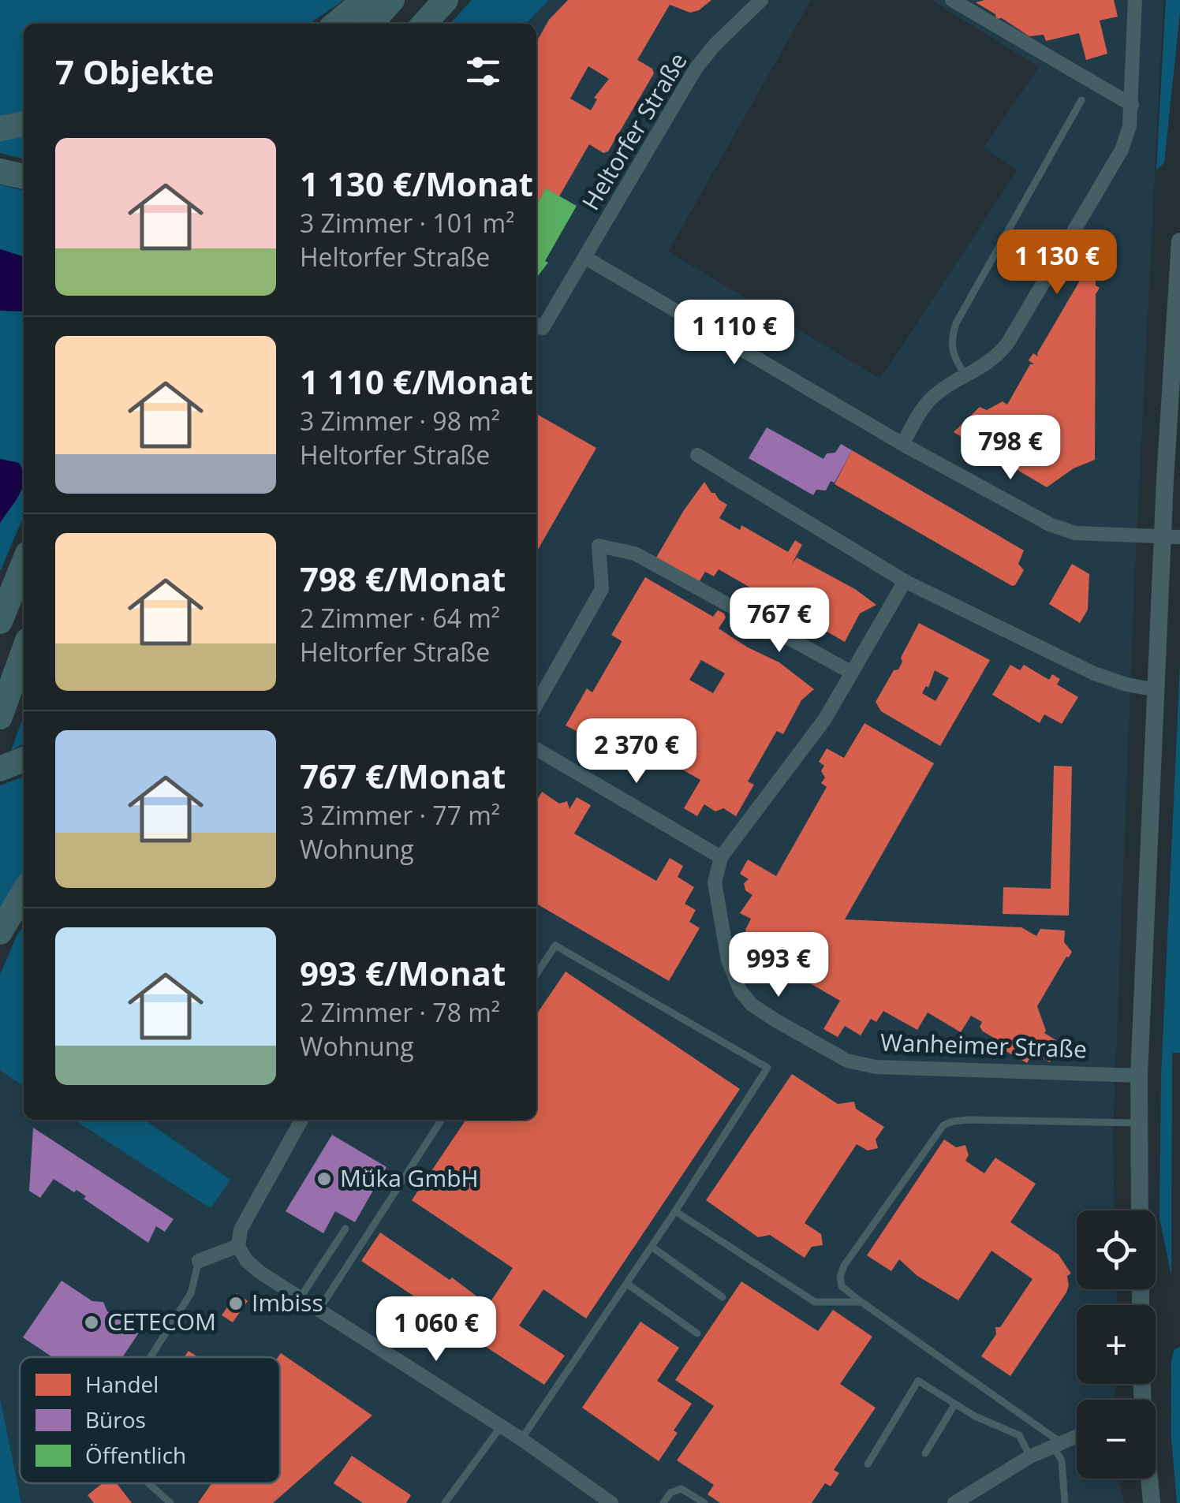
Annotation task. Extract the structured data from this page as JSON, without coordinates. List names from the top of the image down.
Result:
{
  "streets": {
    "street": ["Heltorfer Straße", "Wanheimer Straße"]
  },
  "places": ["Müka GmbH", "Imbiss", "CETECOM"],
  "legend": ["Handel", "Büros", "Öffentlich"],
  "page": {
    "heading": "7 Objekte",
    "list": [
      {
        "name": "1 130 €/Monat",
        "note": "3 Zimmer · 101 m² · Heltorfer Straße"
      },
      {
        "name": "1 110 €/Monat",
        "note": "3 Zimmer · 98 m² · Heltorfer Straße"
      },
      {
        "name": "798 €/Monat",
        "note": "2 Zimmer · 64 m² · Heltorfer Straße"
      },
      {
        "name": "767 €/Monat",
        "note": "3 Zimmer · 77 m² · Wohnung"
      },
      {
        "name": "993 €/Monat",
        "note": "2 Zimmer · 78 m² · Wohnung"
      }
    ],
    "price": [
      "1 130 €",
      "1 110 €",
      "798 €",
      "767 €",
      "2 370 €",
      "993 €",
      "1 060 €"
    ],
    "map_buttons": ["+", "−"]
  }
}
